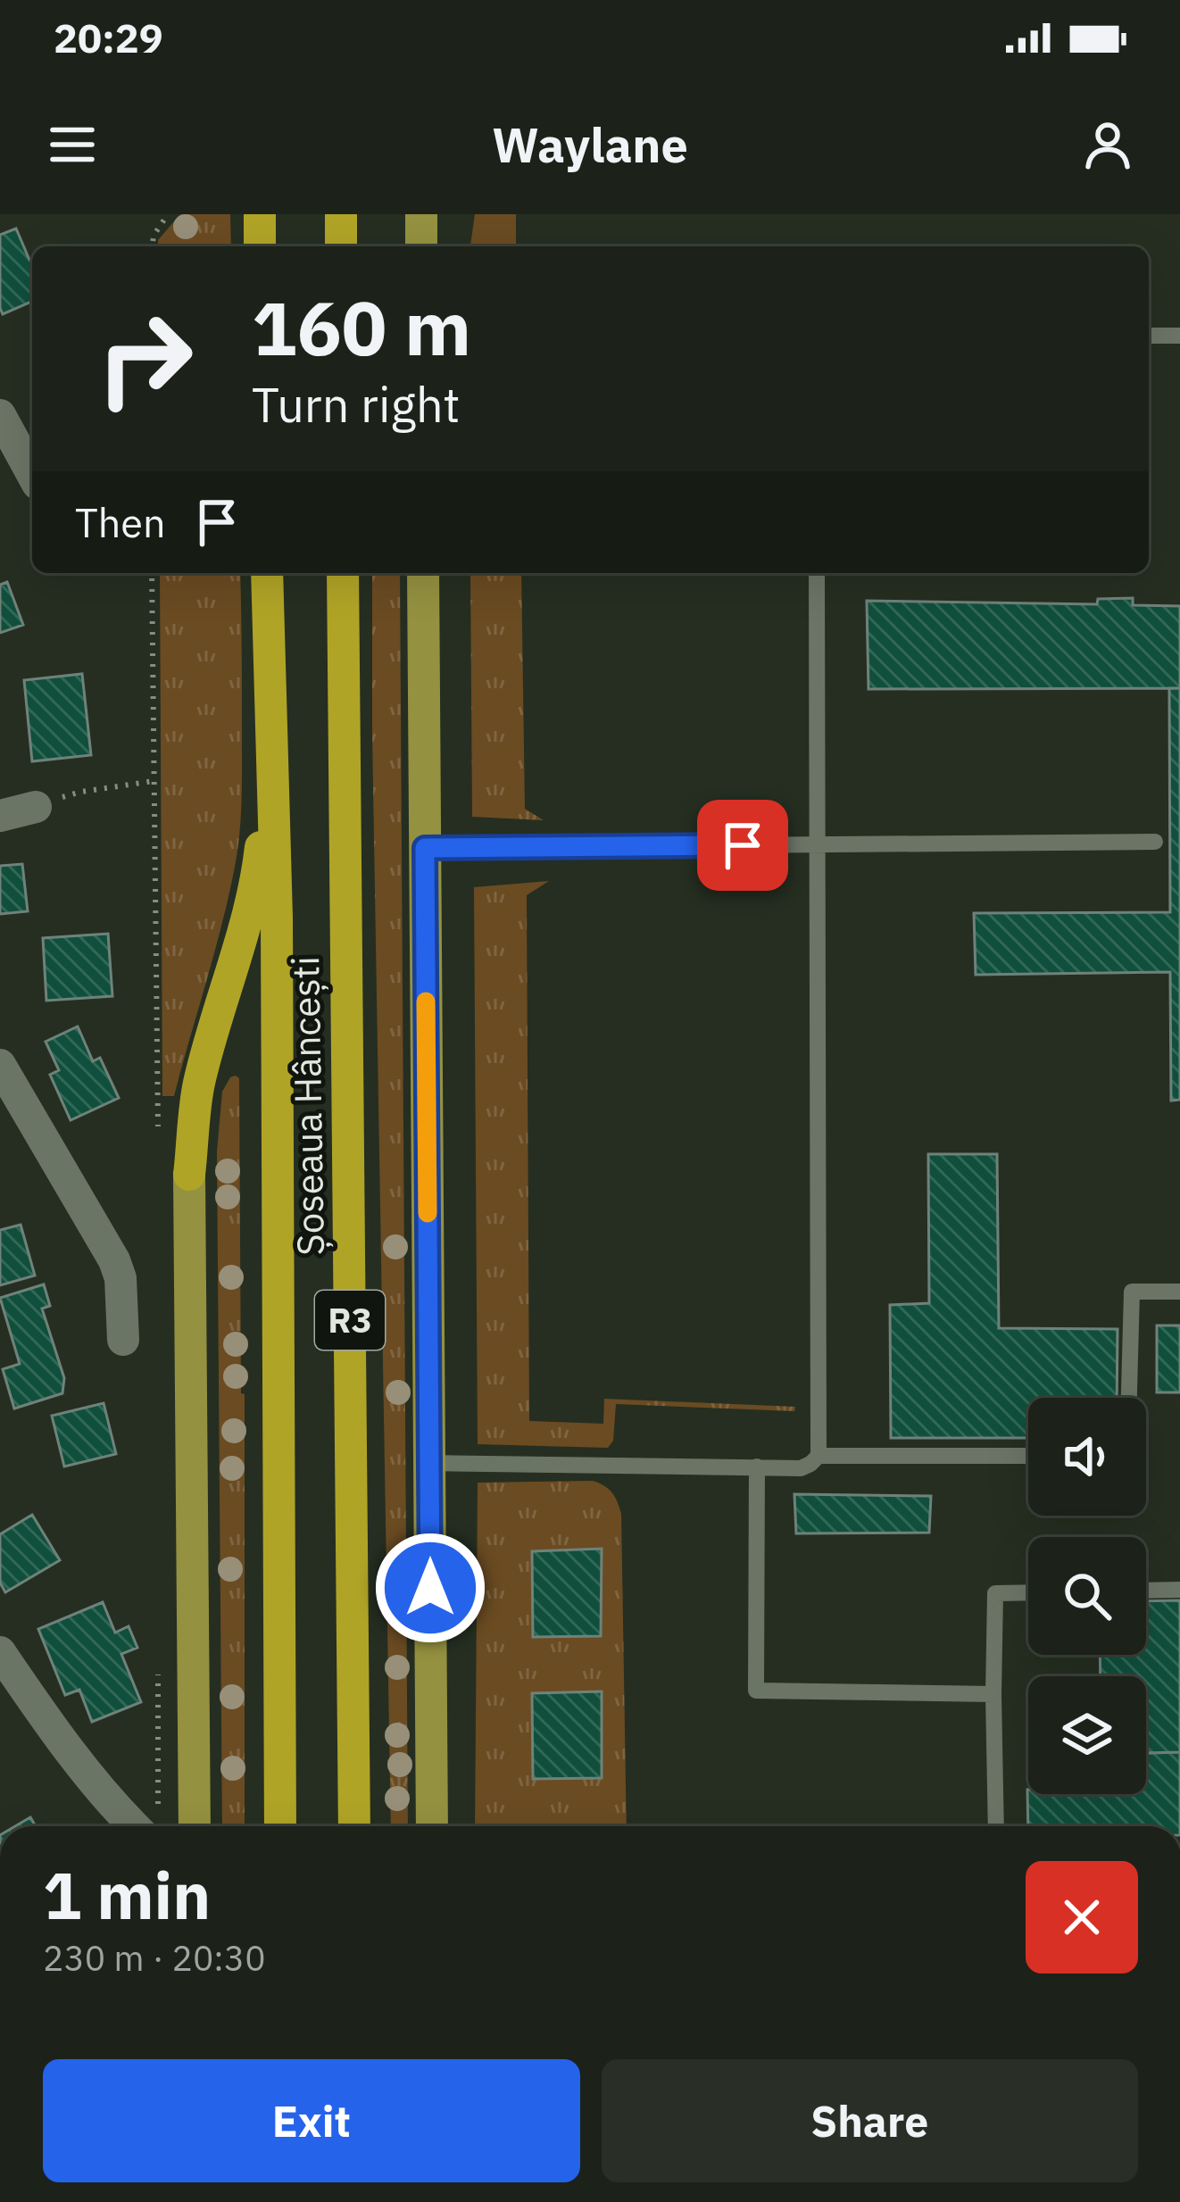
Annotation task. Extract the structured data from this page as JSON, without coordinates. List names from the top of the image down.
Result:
{
  "streets": {
    "highway": ["Șoseaua Hâncești", "R3"]
  },
  "page": {
    "status": "20:29",
    "header": "Waylane",
    "turn": ["160 m", "Turn right"],
    "then": "Then",
    "heading": ["1 min", "230 m · 20:30"],
    "buttons": ["Exit", "Share"]
  }
}
